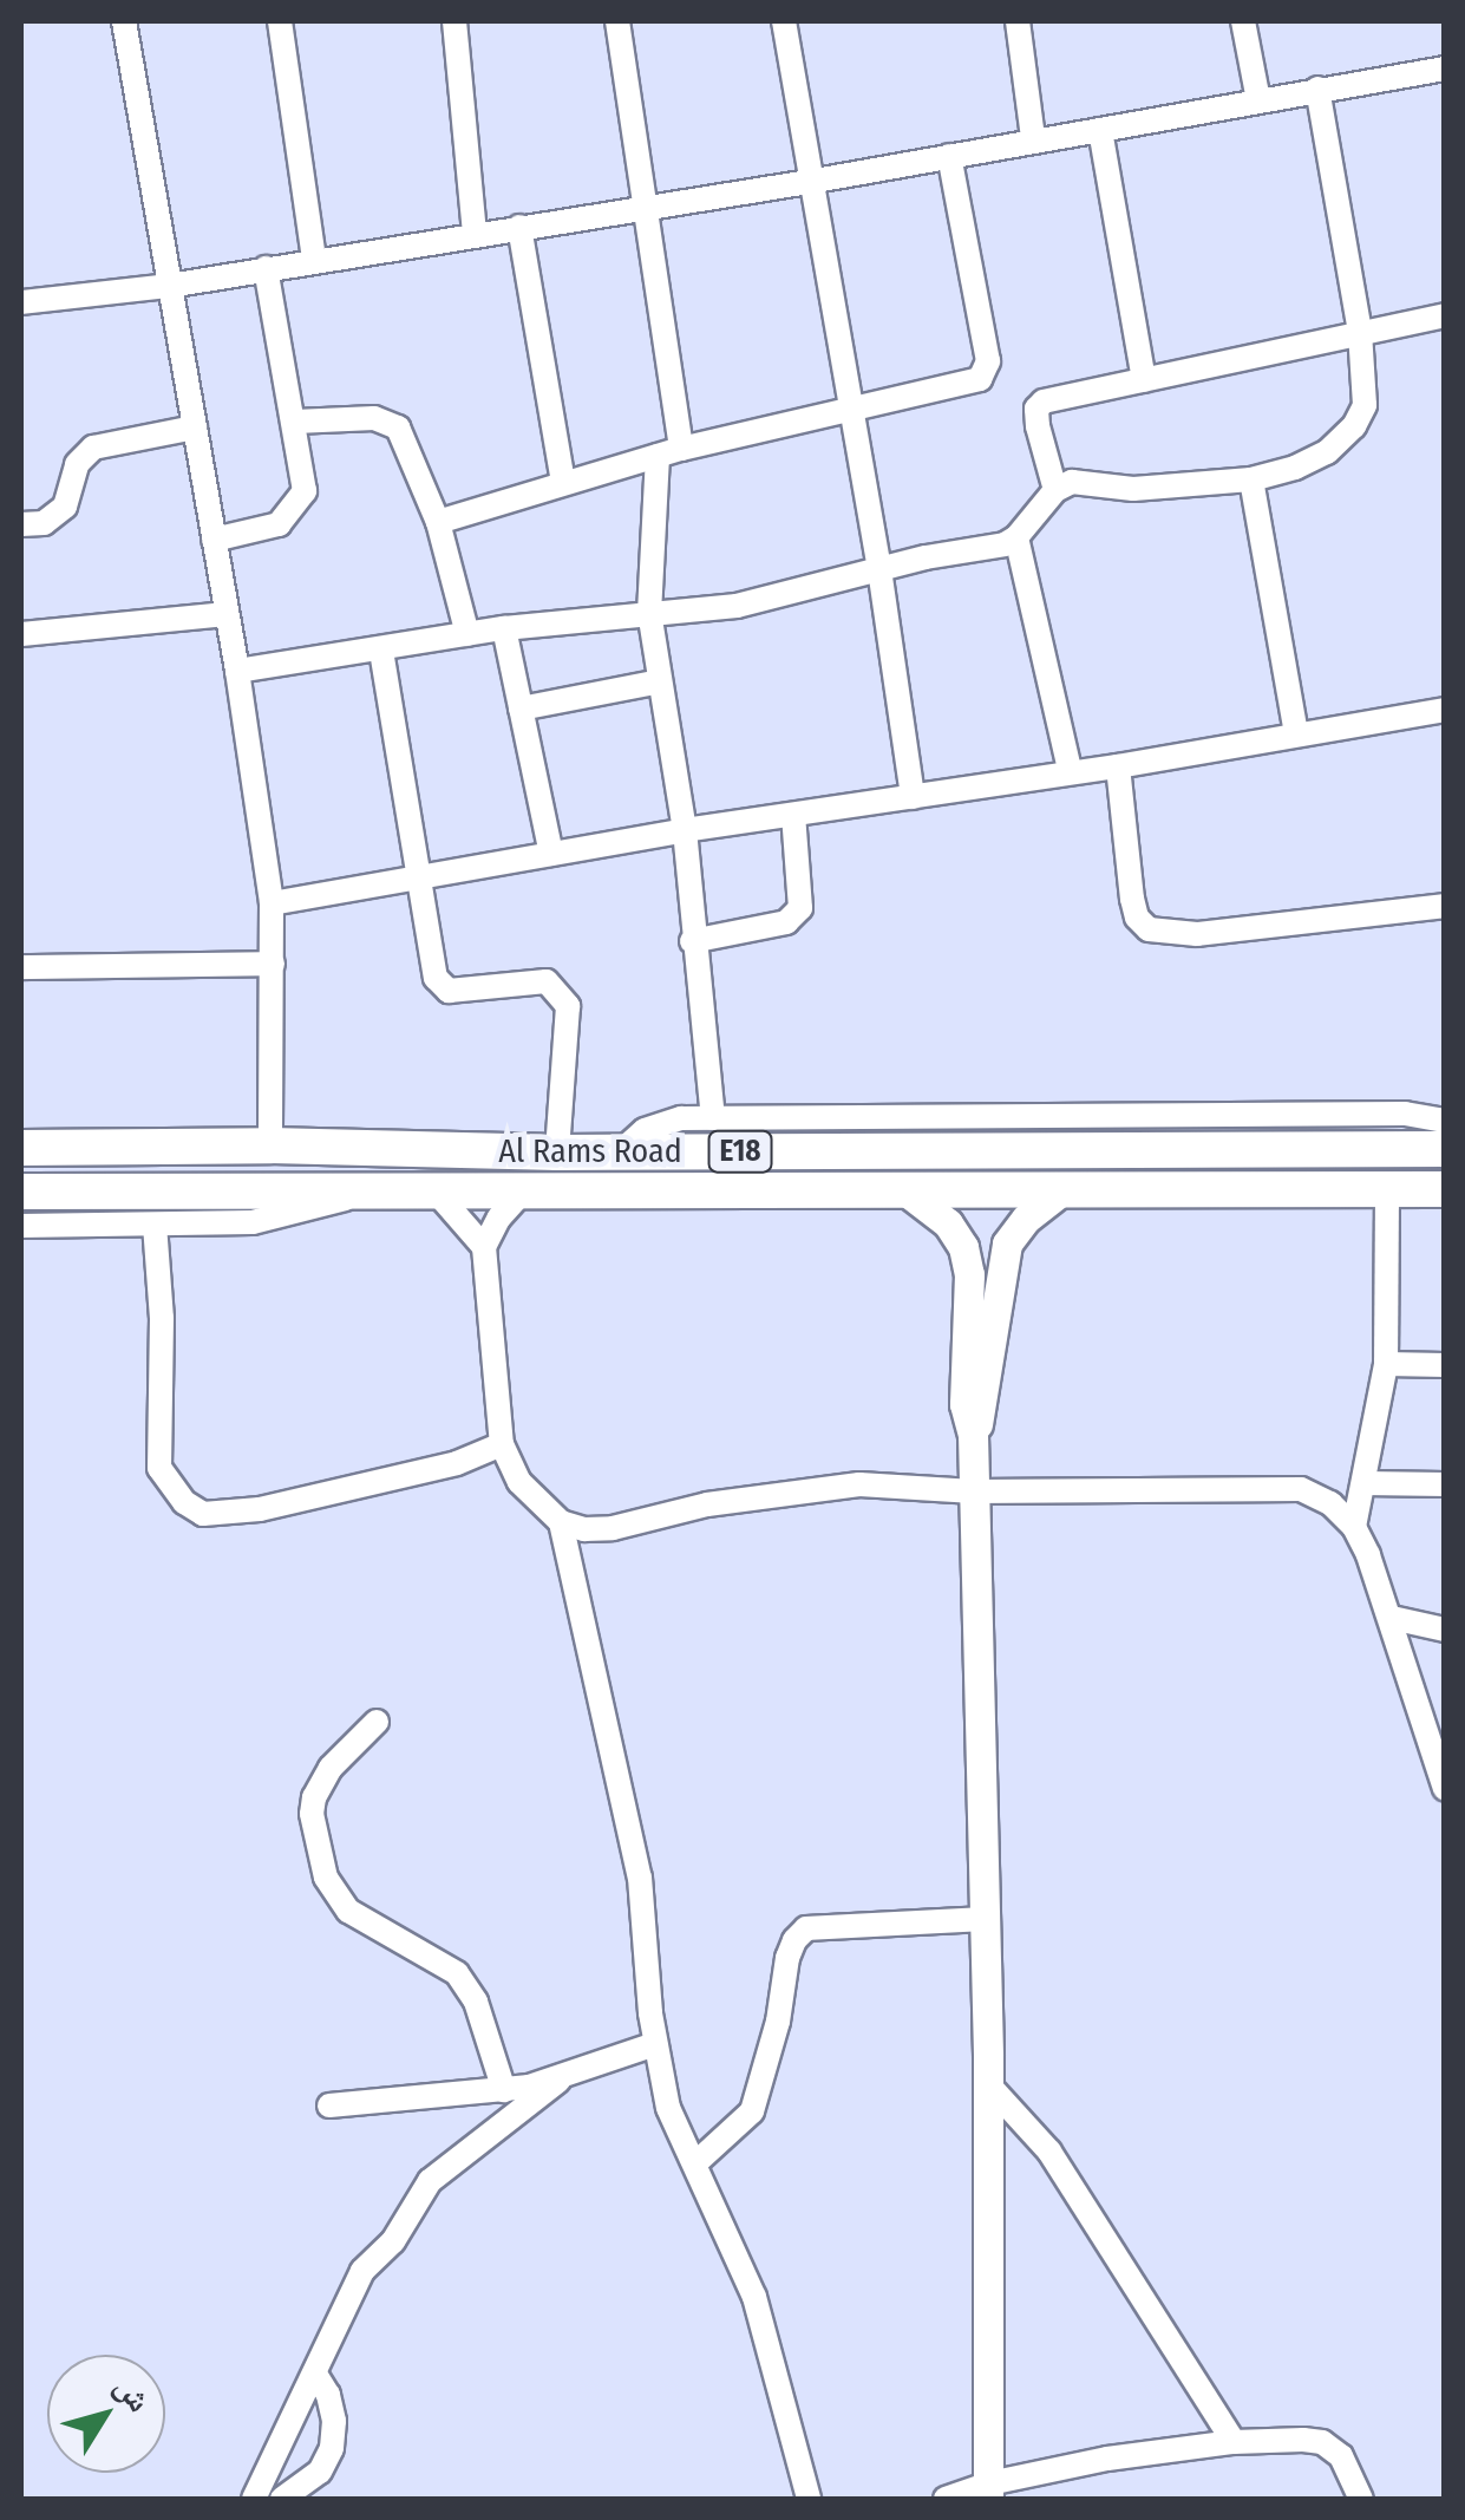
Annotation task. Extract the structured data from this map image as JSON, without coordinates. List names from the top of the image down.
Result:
{
  "streets": {
    "highway": ["Al Rams Road", "E18"]
  },
  "north": "top right"
}
